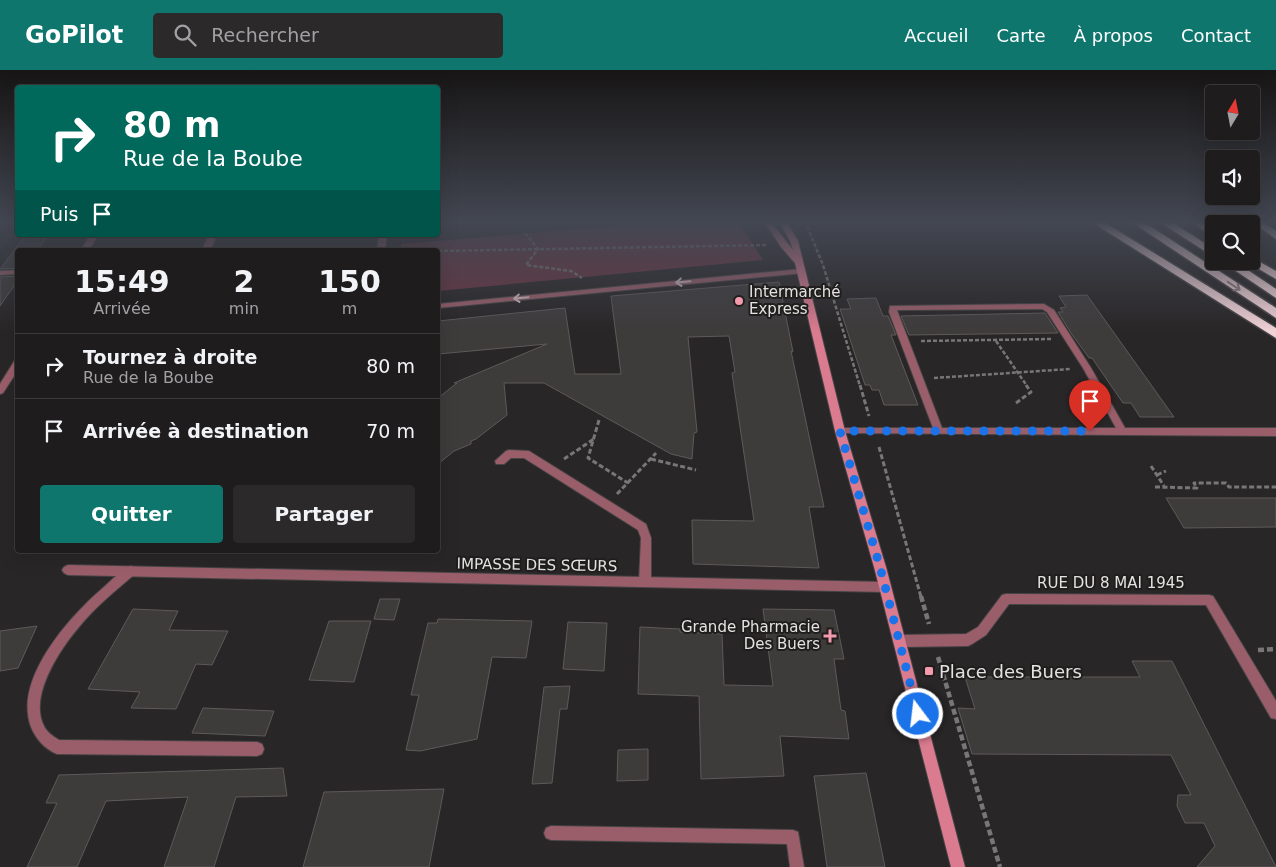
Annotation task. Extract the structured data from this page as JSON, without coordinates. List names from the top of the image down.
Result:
{
  "streets": {
    "street": ["IMPASSE DES SŒURS", "RUE DU 8 MAI 1945"]
  },
  "places": {
    "other": ["Intermarché Express"],
    "health": ["Grande Pharmacie Des Buers"],
    "transit": ["Place des Buers"]
  },
  "north": "top",
  "page": {
    "header": "GoPilot",
    "search": "Rechercher",
    "nav": [
      "Accueil",
      "Carte",
      "À propos",
      "Contact"
    ],
    "turn": ["80 m", "Rue de la Boube"],
    "then": "Puis",
    "eta": [
      "15:49",
      "Arrivée",
      "2",
      "min",
      "150",
      "m"
    ],
    "list": [
      {
        "name": "Tournez à droite",
        "note": "Rue de la Boube",
        "value": "80 m"
      },
      {
        "name": "Arrivée à destination",
        "value": "70 m"
      }
    ],
    "buttons": ["Quitter", "Partager"]
  }
}
